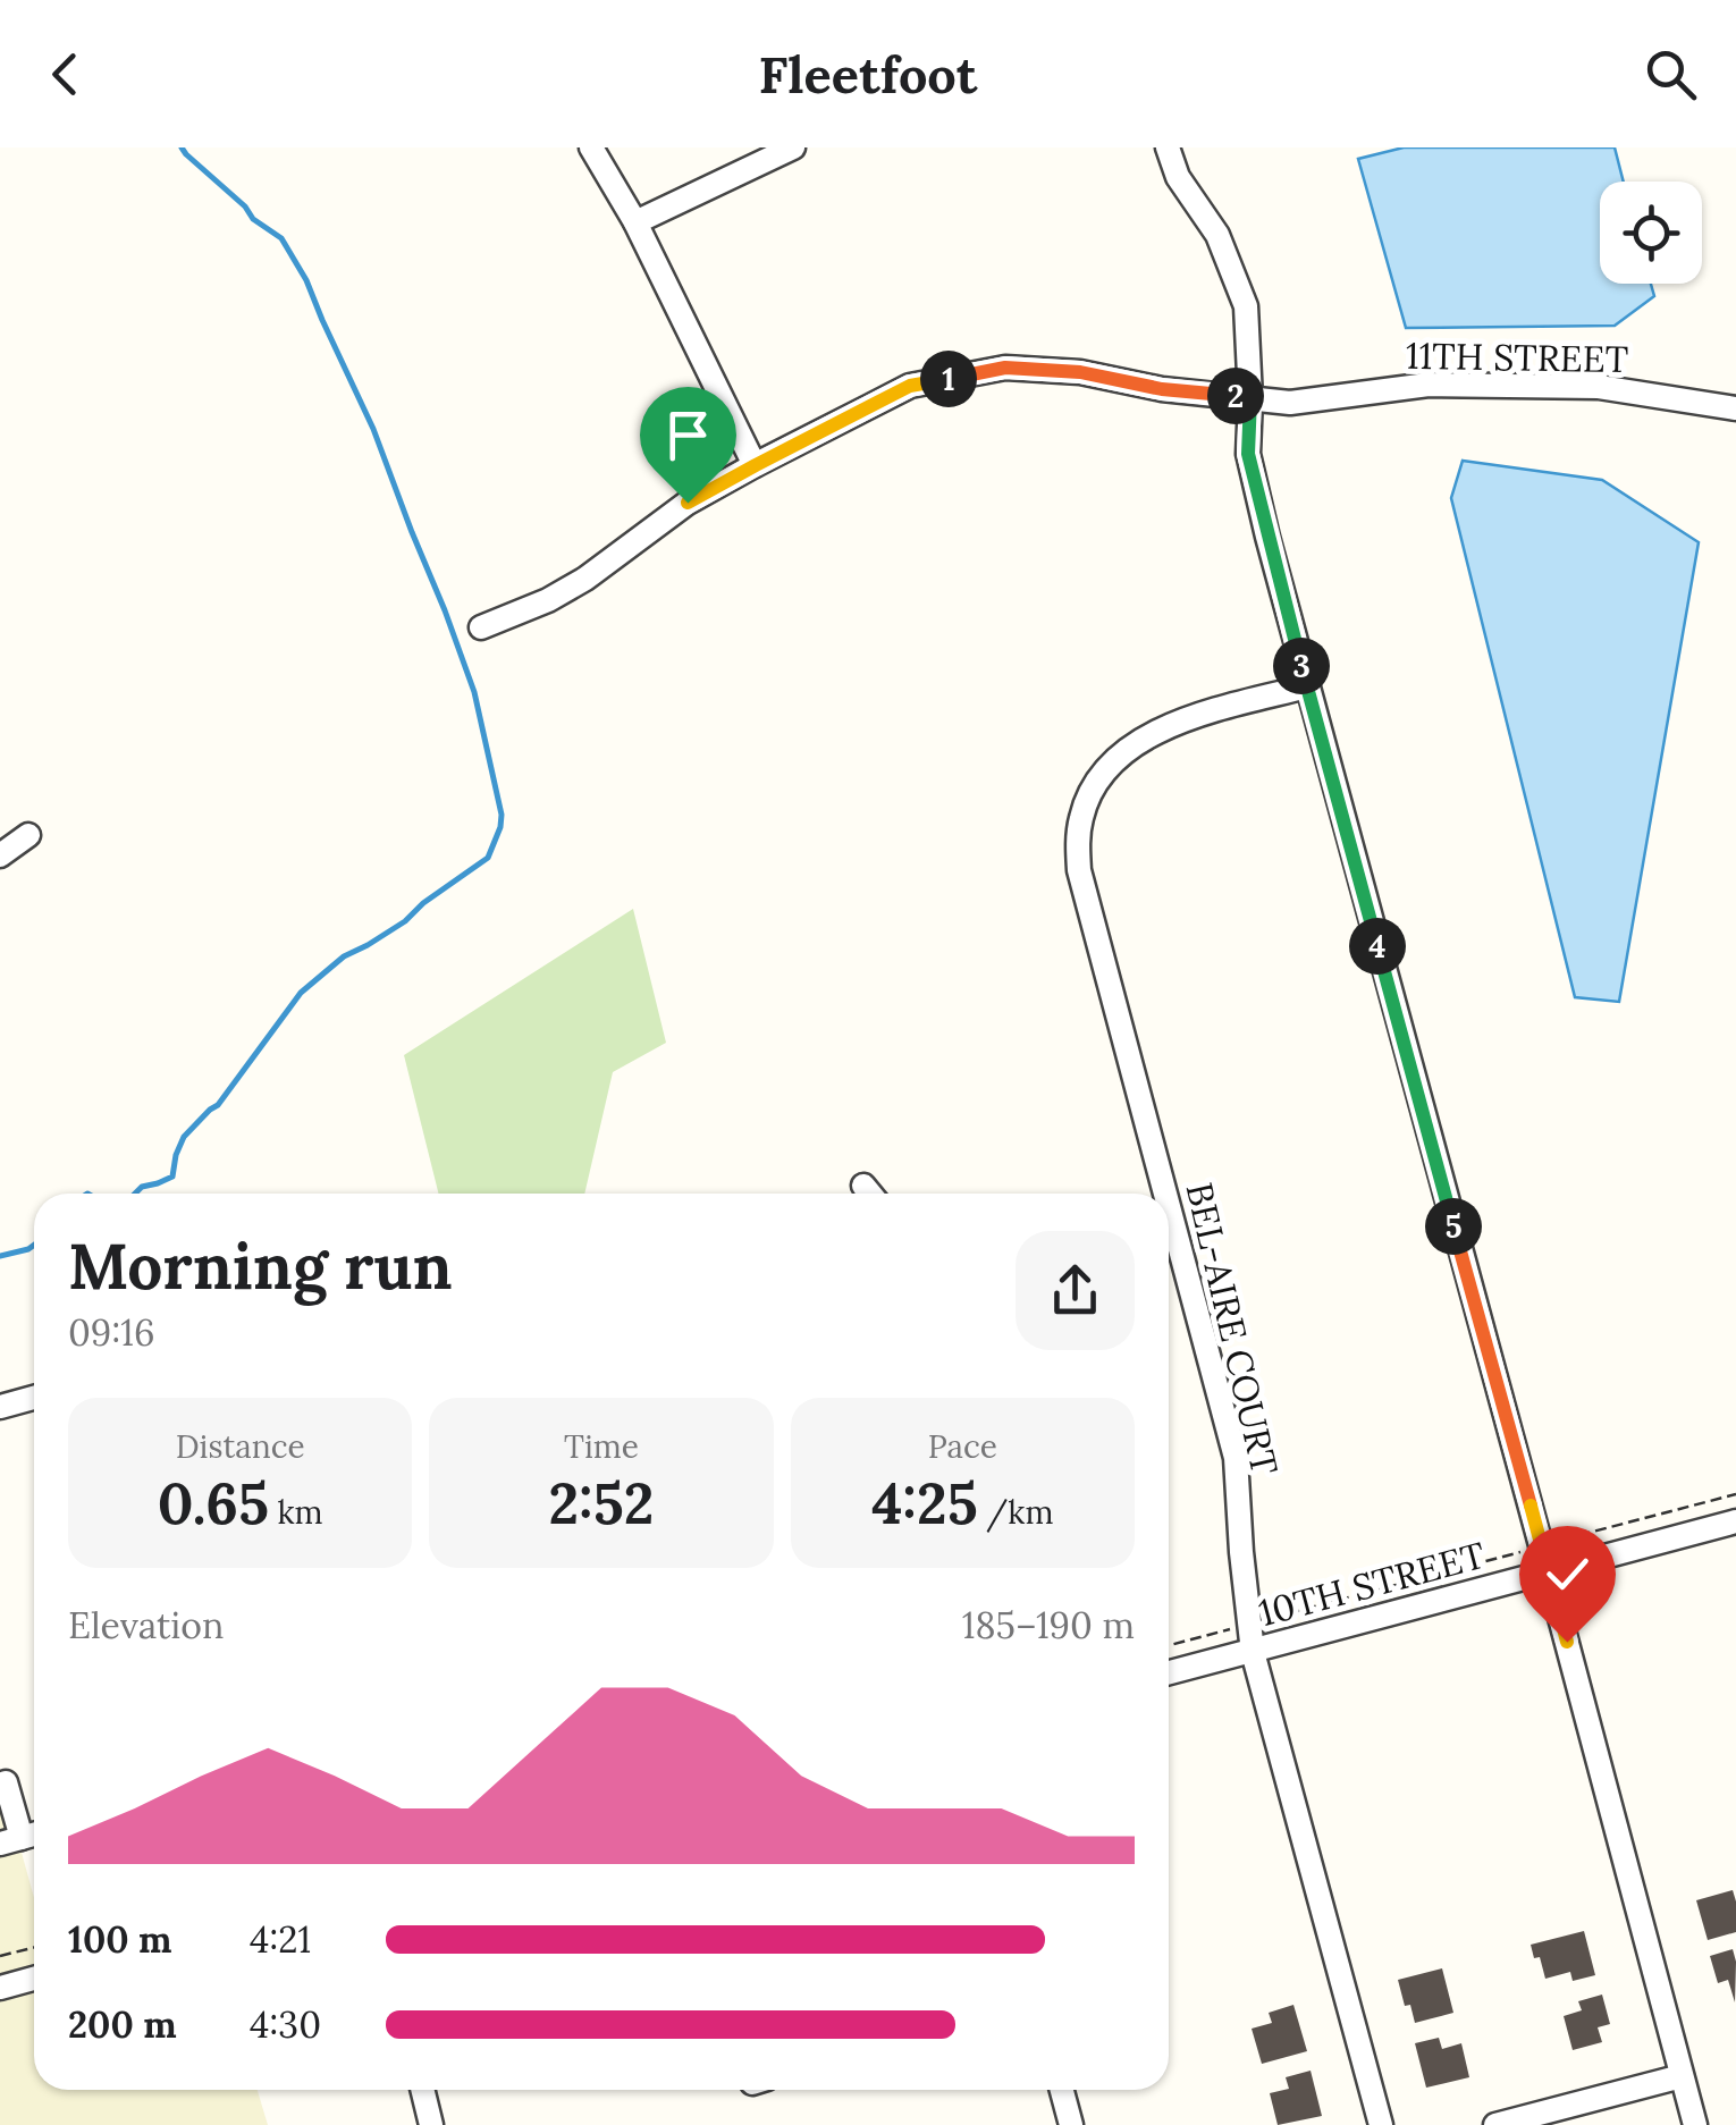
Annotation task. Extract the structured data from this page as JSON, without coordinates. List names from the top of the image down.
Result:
{
  "streets": {
    "street": ["11TH STREET", "BEL-AIRE COURT", "10TH STREET"]
  },
  "crossings": [
    ["BEL-AIRE COURT", "10TH STREET"]
  ],
  "page": {
    "header": "Fleetfoot",
    "pins": [
      "1",
      "2",
      "3",
      "4",
      "5"
    ],
    "heading": ["Morning run", "09:16"],
    "stats": [
      ["Distance", "0.65 km"],
      ["Time", "2:52"],
      ["Pace", "4:25 /km"]
    ],
    "chart": ["Elevation", "185–190 m"],
    "list": [
      {
        "name": "100 m",
        "note": "4:21"
      },
      {
        "name": "200 m",
        "note": "4:30"
      }
    ]
  }
}
